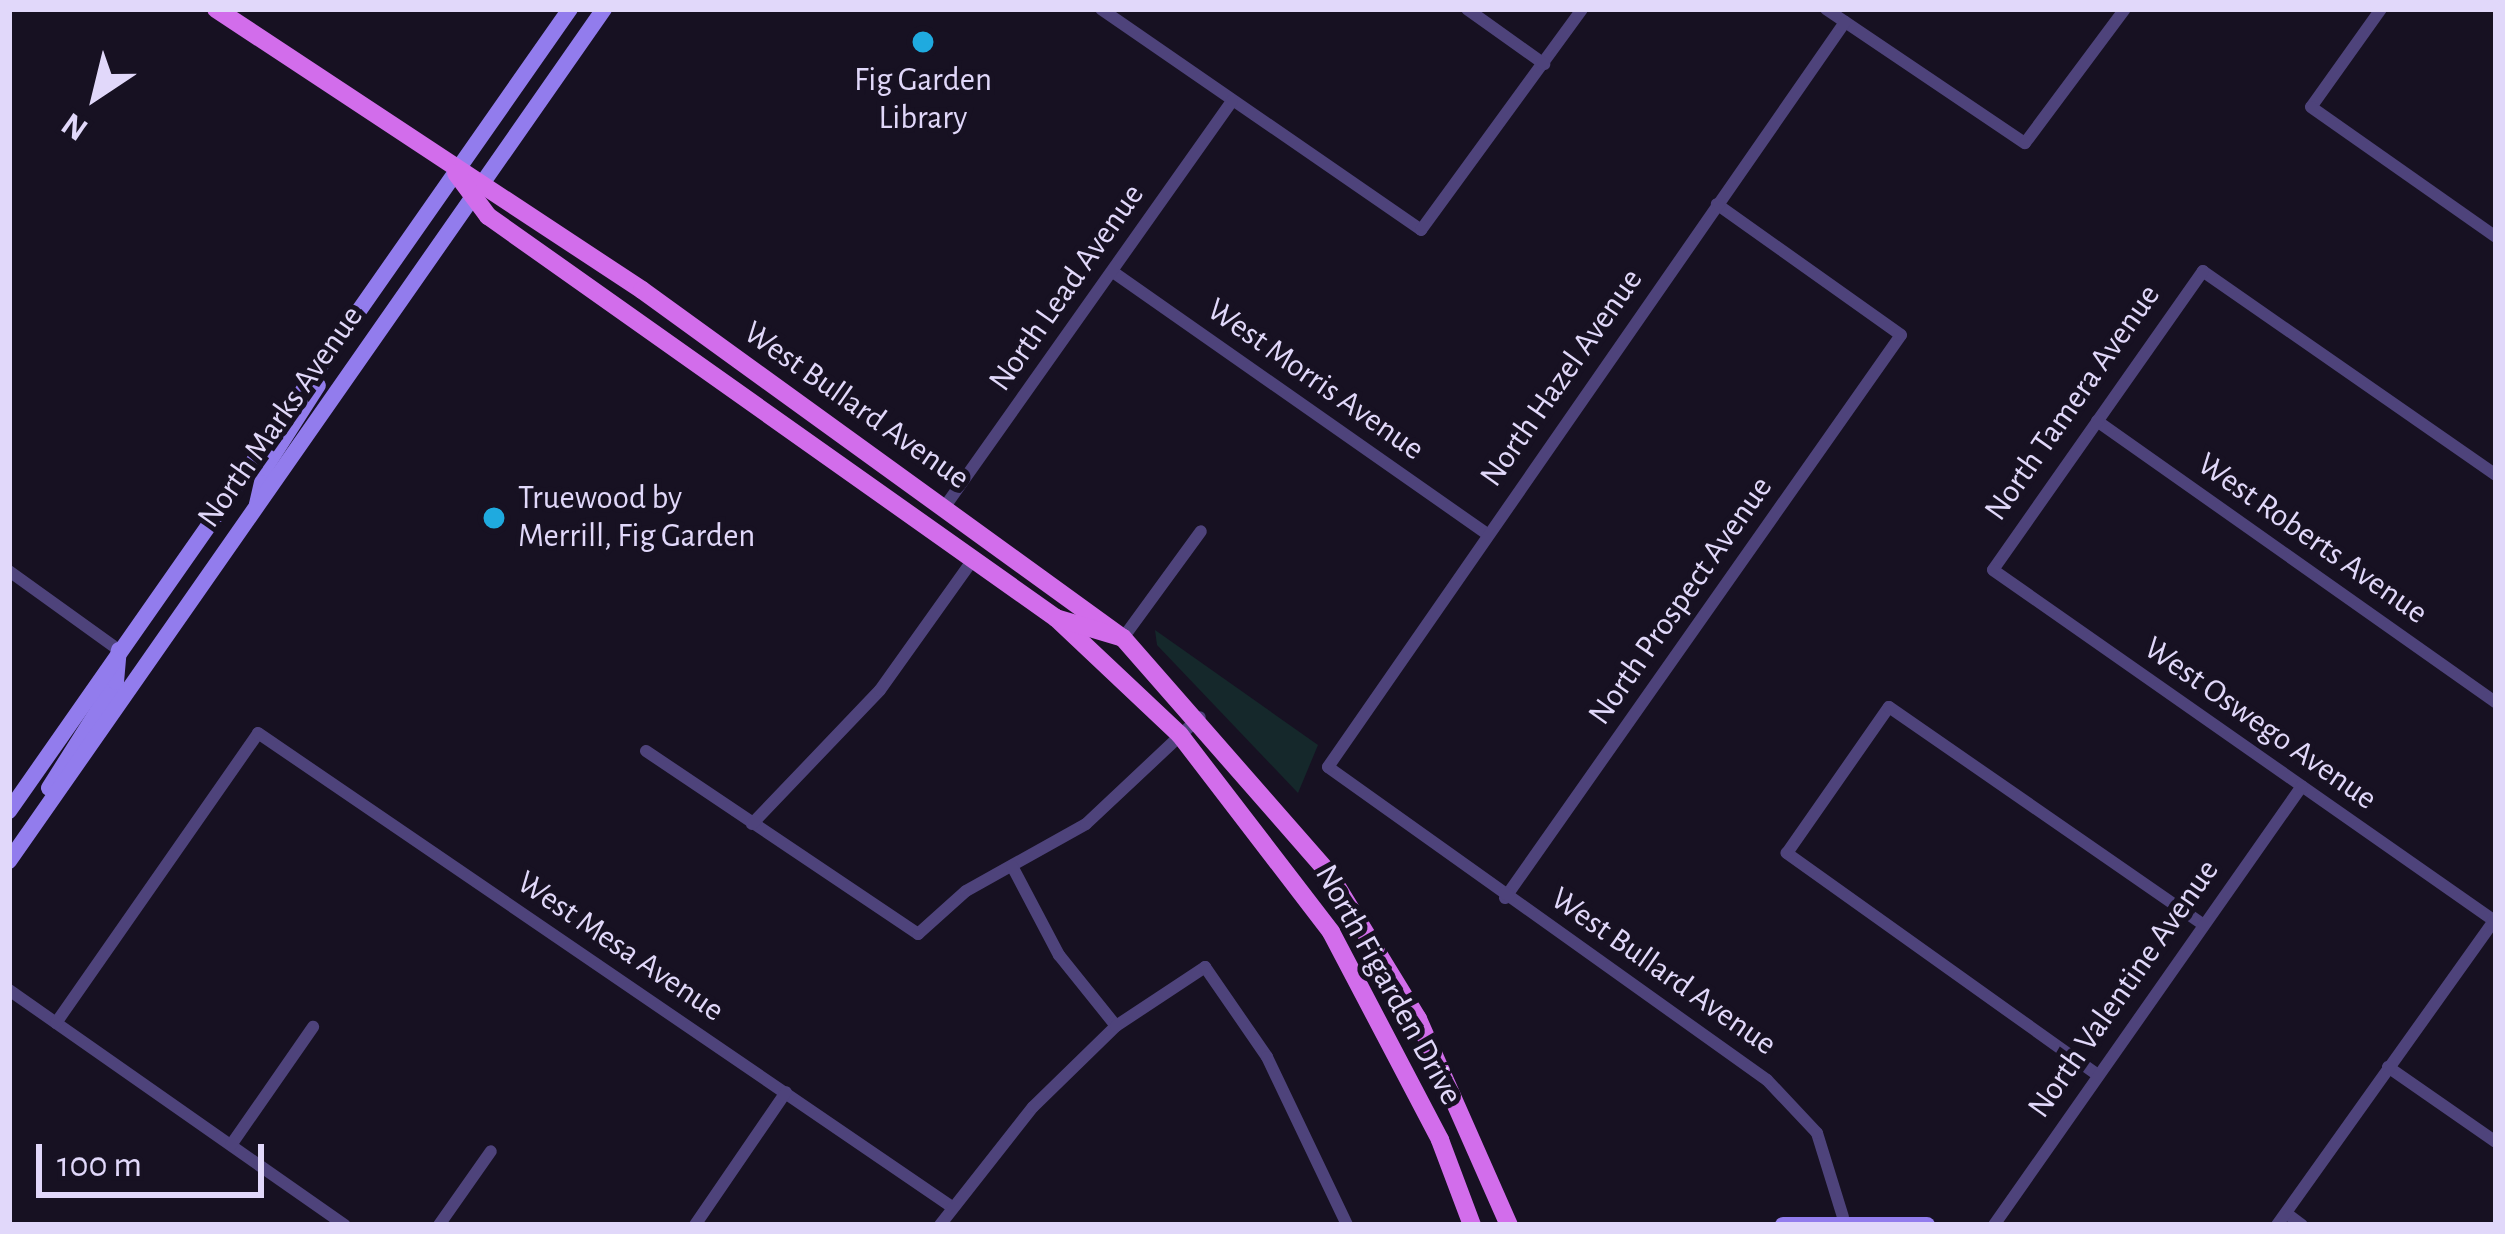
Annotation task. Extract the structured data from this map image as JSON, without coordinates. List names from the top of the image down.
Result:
{
  "streets": {
    "main road": ["West Bullard Avenue", "North Marks Avenue", "North Figarden Drive"],
    "street": [
      "North Lead Avenue",
      "North Hazel Avenue",
      "West Morris Avenue",
      "North Tamera Avenue",
      "West Roberts Avenue",
      "North Prospect Avenue",
      "West Oswego Avenue",
      "West Mesa Avenue",
      "North Valentine Avenue"
    ]
  },
  "crossings": [
    ["North Lead Avenue", "West Morris Avenue"],
    ["North Lead Avenue", "West Bullard Avenue"],
    ["North Hazel Avenue", "West Morris Avenue"],
    ["North Hazel Avenue", "West Bullard Avenue"],
    ["North Hazel Avenue", "North Prospect Avenue"],
    ["North Tamera Avenue", "West Roberts Avenue"],
    ["North Tamera Avenue", "West Oswego Avenue"],
    ["West Bullard Avenue", "North Marks Avenue"],
    ["West Bullard Avenue", "North Prospect Avenue"],
    ["West Bullard Avenue", "North Figarden Drive"],
    ["West Oswego Avenue", "North Valentine Avenue"]
  ],
  "places": ["Fig Garden Library", "Truewood by Merrill, Fig Garden"],
  "scale_bar": "100 m",
  "north": "bottom left"
}
